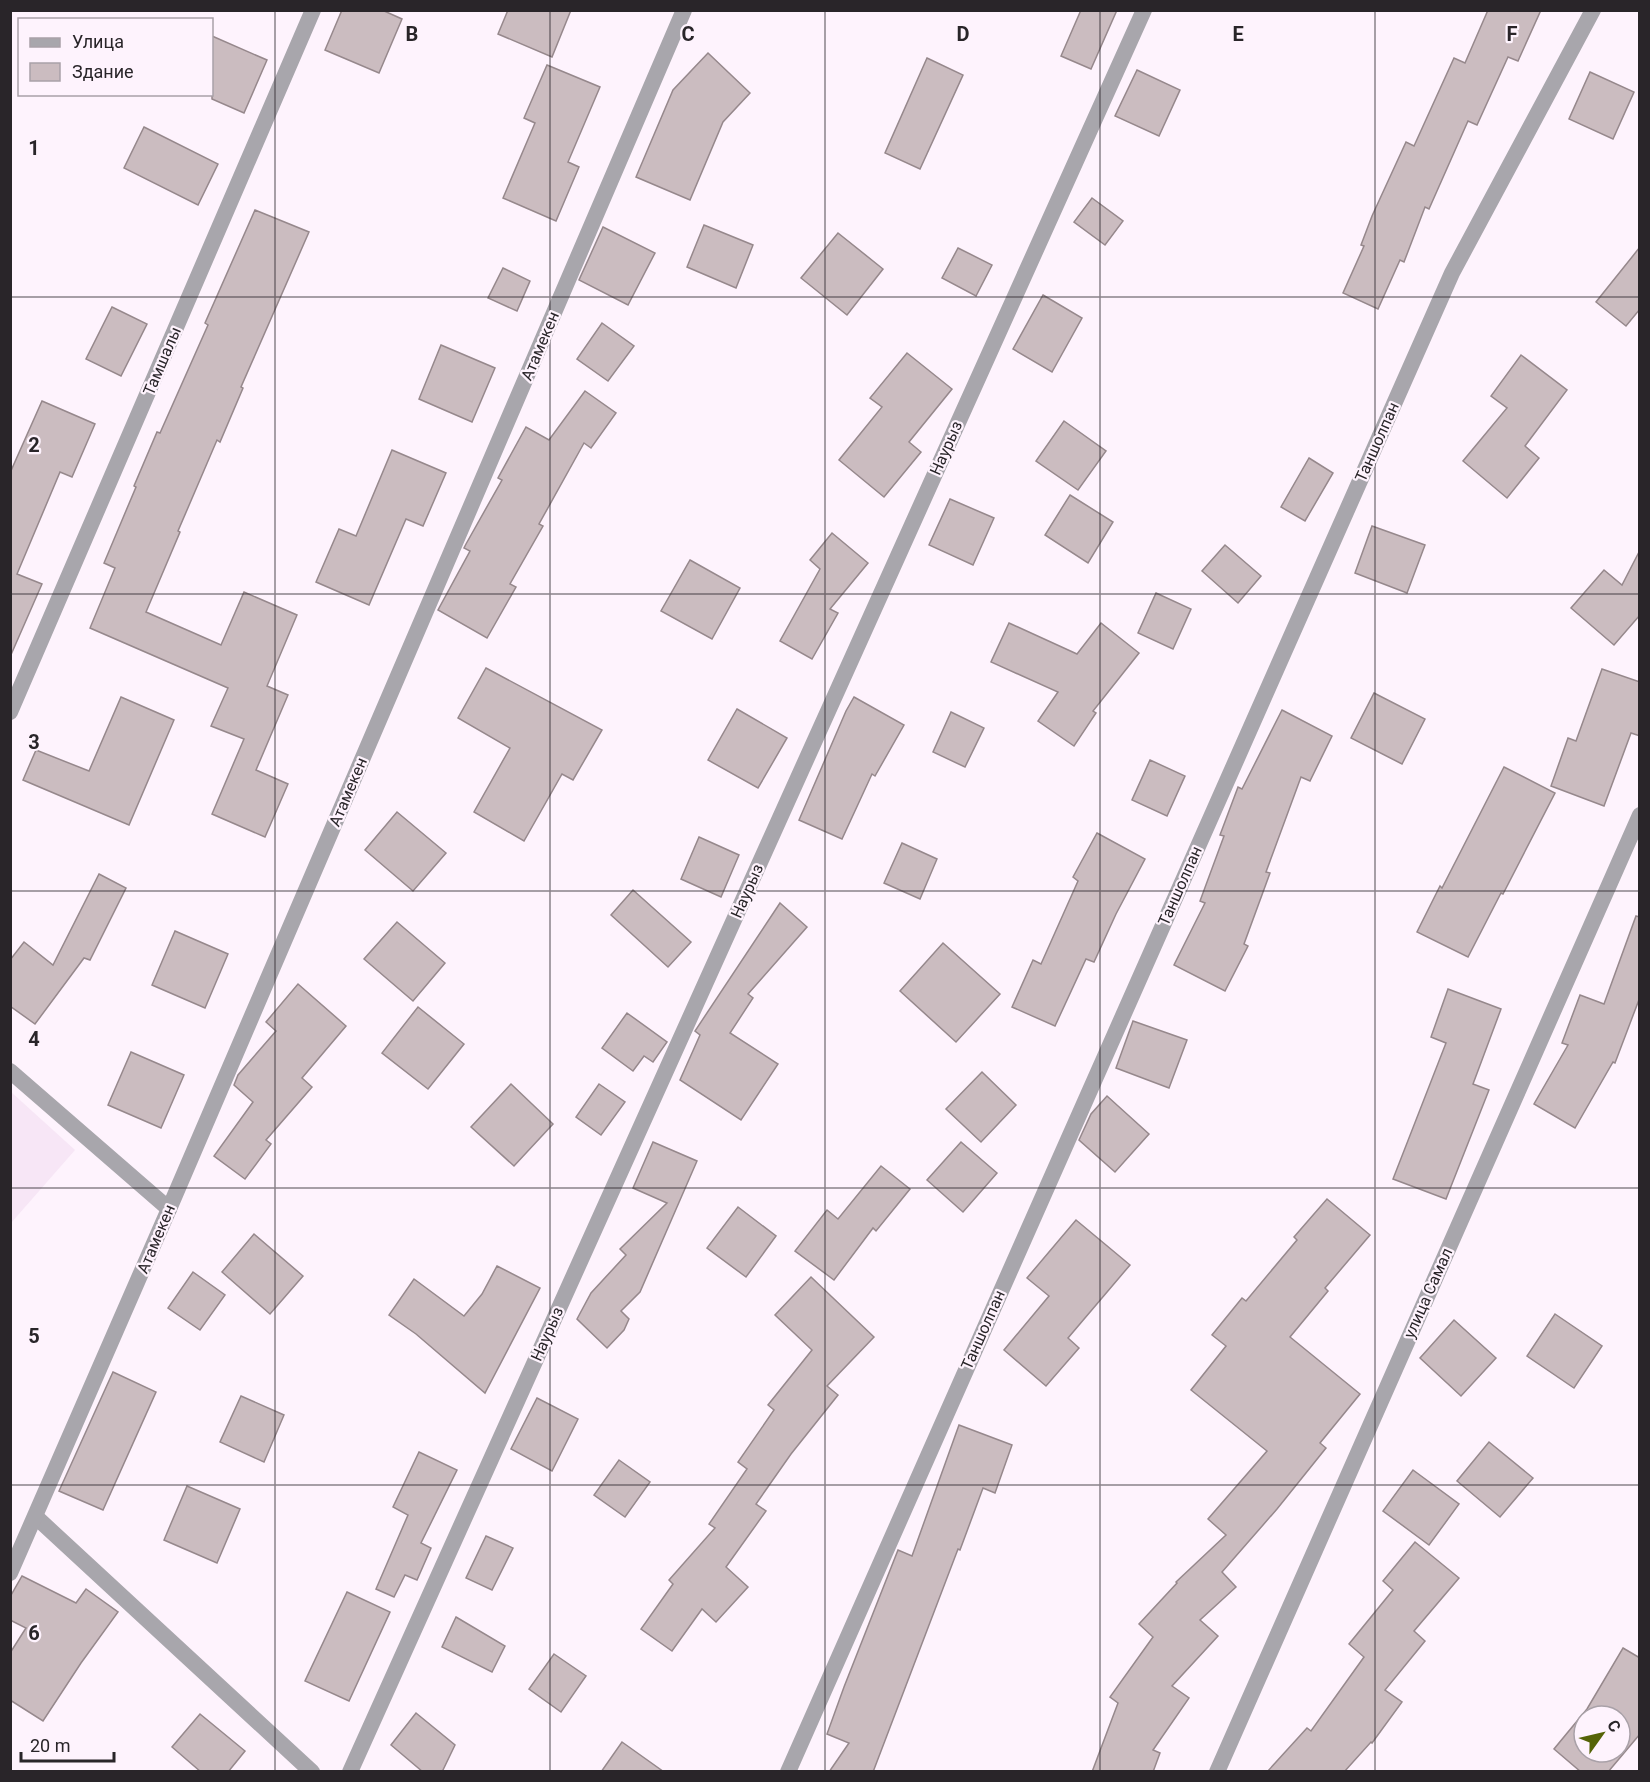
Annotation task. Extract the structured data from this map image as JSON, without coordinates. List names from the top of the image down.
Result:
{
  "streets": {
    "street": [
      "Атамекен",
      "Тамшалы",
      "Таншолпан",
      "Наурыз",
      "улица Самал"
    ]
  },
  "legend": ["Улица", "Здание"],
  "scale_bar": "20 m",
  "north": "top right",
  "grid": {
    "columns": [
      "B",
      "C",
      "D",
      "E",
      "F"
    ],
    "rows": [
      "1",
      "2",
      "3",
      "4",
      "5",
      "6"
    ]
  }
}
